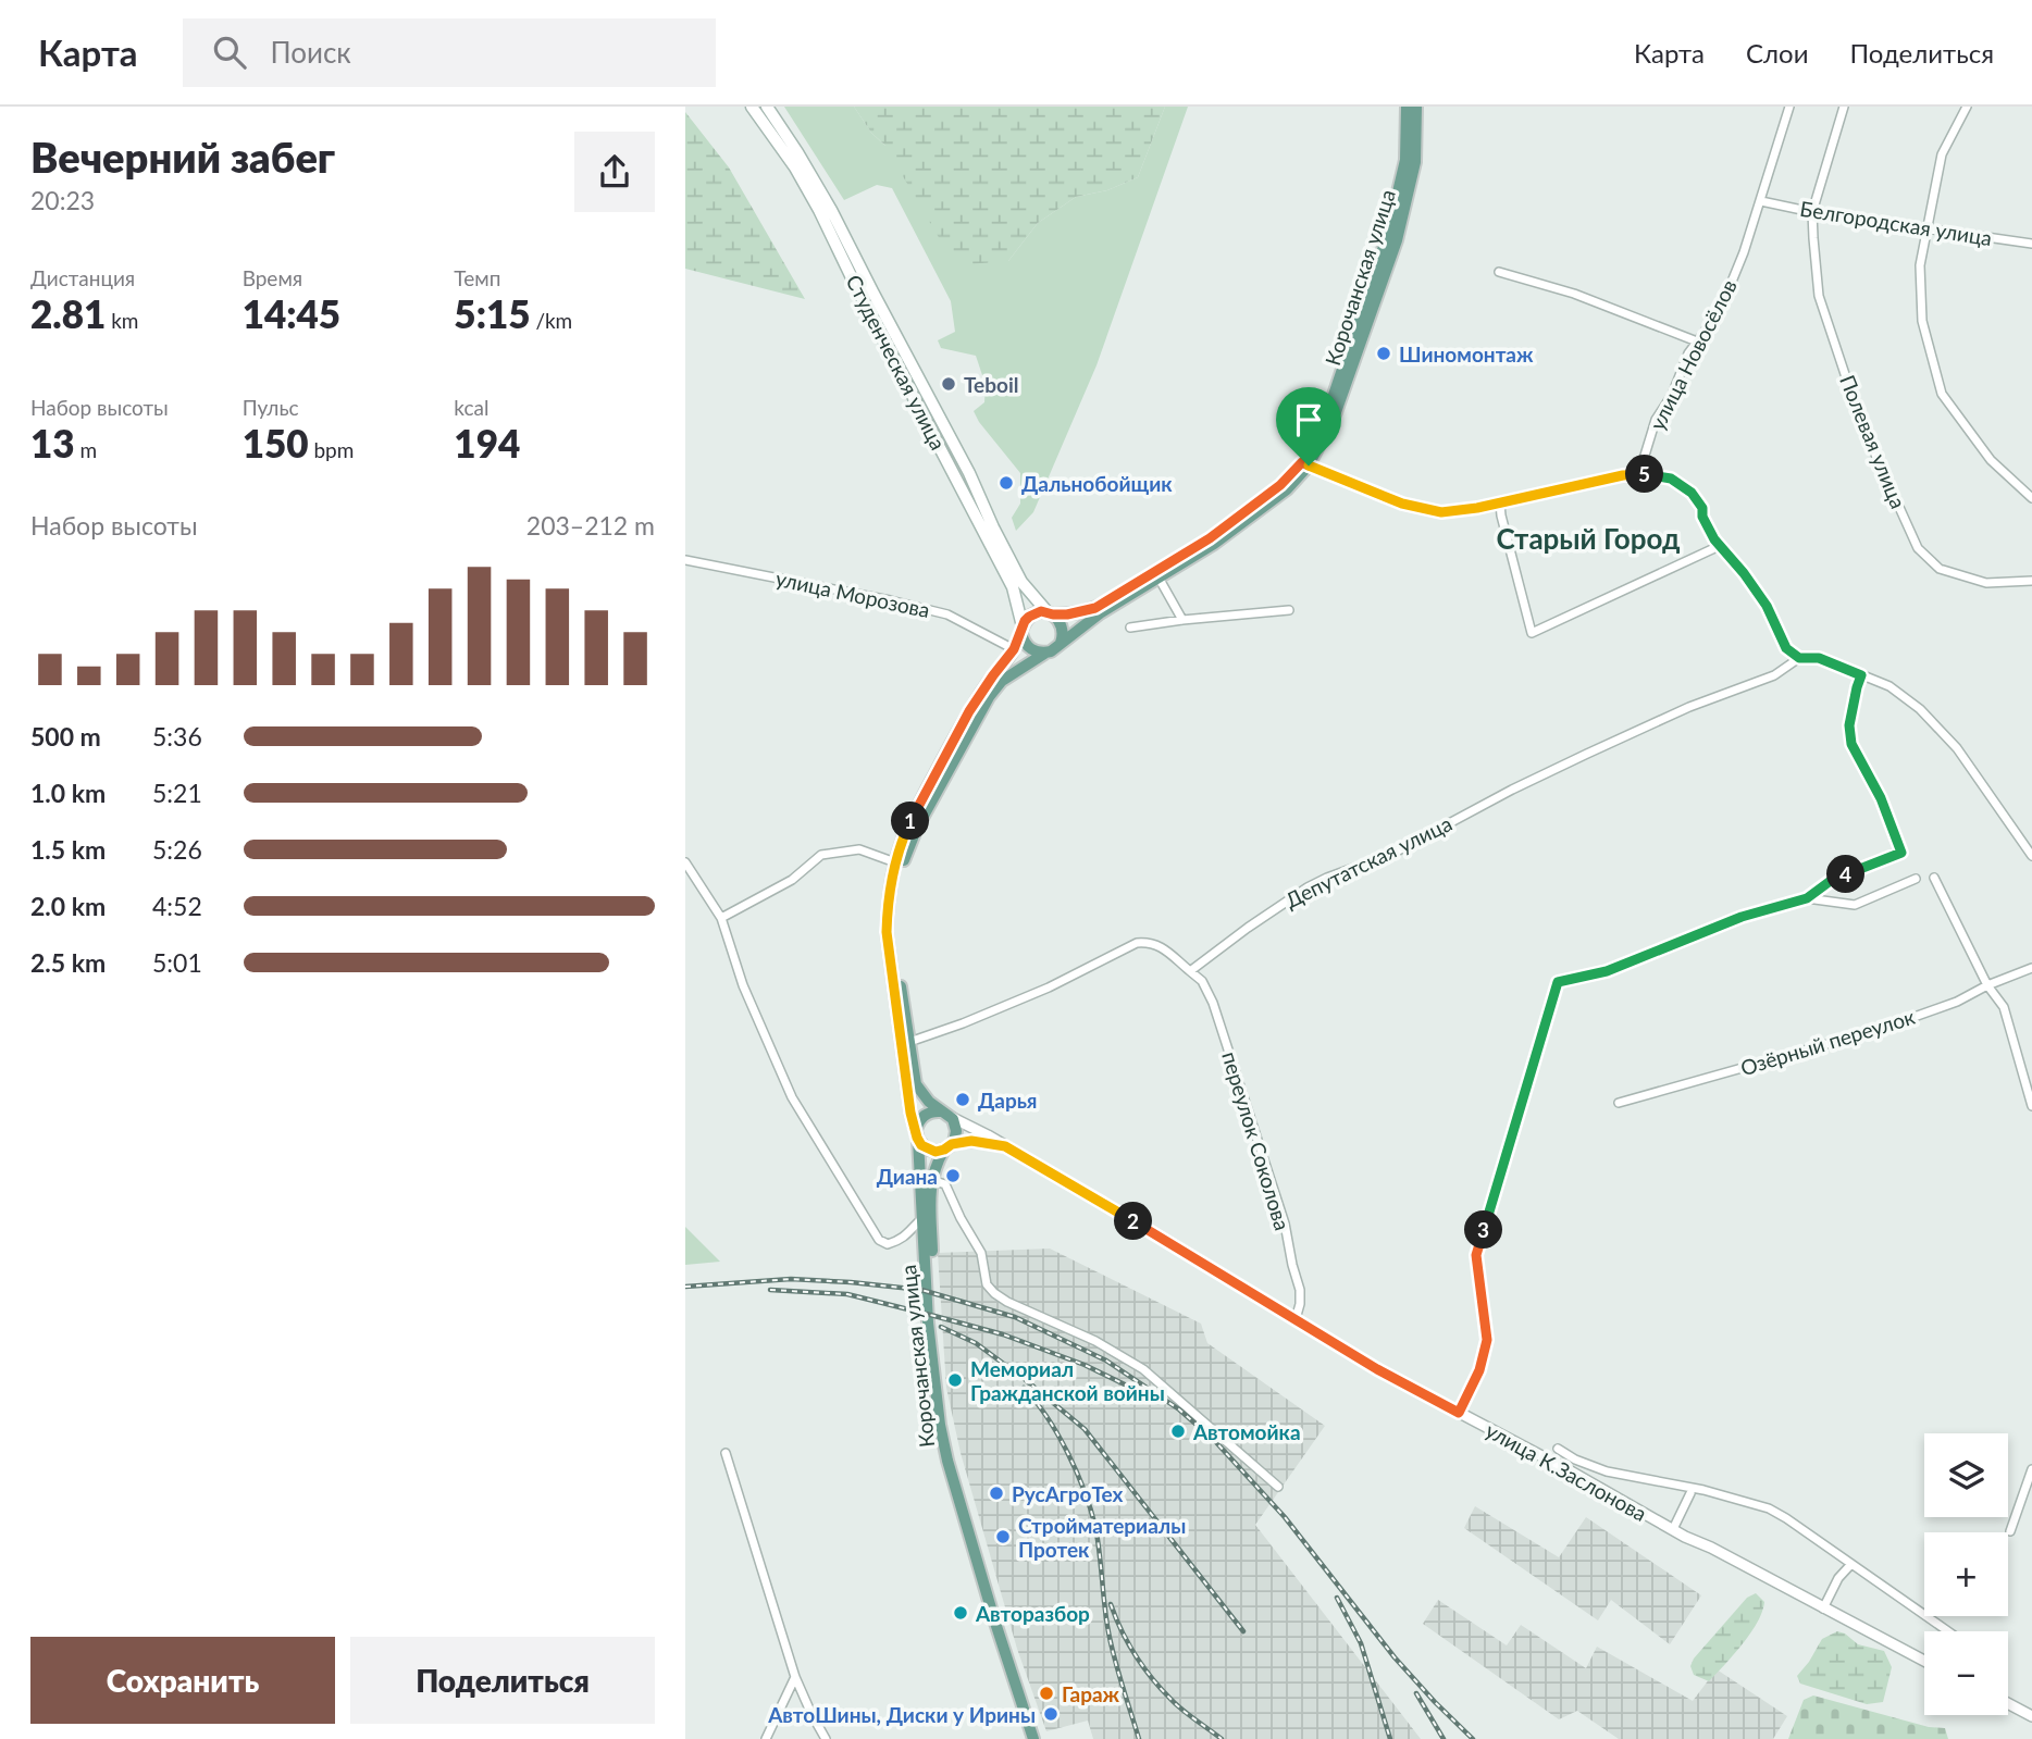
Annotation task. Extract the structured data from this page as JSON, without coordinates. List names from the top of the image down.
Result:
{
  "streets": {
    "main road": ["Корочанская улица", "Студенческая улица"],
    "street": [
      "Белгородская улица",
      "улица Новосёлов",
      "Полевая улица",
      "улица Морозова",
      "Депутатская улица",
      "Озёрный переулок",
      "переулок Соколова",
      "улица К.Заслонова"
    ]
  },
  "crossings": [
    ["Белгородская улица", "улица Новосёлов"],
    ["Белгородская улица", "Полевая улица"],
    ["Корочанская улица", "Студенческая улица"],
    ["Корочанская улица", "улица Морозова"],
    ["Корочанская улица", "улица К.Заслонова"],
    ["Депутатская улица", "переулок Соколова"],
    ["переулок Соколова", "улица К.Заслонова"]
  ],
  "districts": ["Старый Город"],
  "places": [
    "Шиномонтаж",
    "Teboil",
    "Дальнобойщик",
    "Дарья",
    "Диана",
    "Мемориал Гражданской войны",
    "Автомойка",
    "РусАгроТех",
    "Стройматериалы Протек",
    "Авторазбор",
    "Гараж",
    "АвтоШины, Диски у Ирины"
  ],
  "page": {
    "header": "Карта",
    "search": "Поиск",
    "nav": ["Карта", "Слои", "Поделиться"],
    "heading": ["Вечерний забег", "20:23"],
    "stats": [
      ["Дистанция", "2.81 km"],
      ["Время", "14:45"],
      ["Темп", "5:15 /km"],
      ["Набор высоты", "13 m"],
      ["Пульс", "150 bpm"],
      ["kcal", "194"]
    ],
    "pins": [
      "5",
      "1",
      "4",
      "2",
      "3"
    ],
    "chart": ["Набор высоты", "203–212 m"],
    "list": [
      {
        "name": "500 m",
        "note": "5:36"
      },
      {
        "name": "1.0 km",
        "note": "5:21"
      },
      {
        "name": "1.5 km",
        "note": "5:26"
      },
      {
        "name": "2.0 km",
        "note": "4:52"
      },
      {
        "name": "2.5 km",
        "note": "5:01"
      }
    ],
    "map_buttons": ["+", "−"],
    "buttons": ["Сохранить", "Поделиться"]
  }
}
